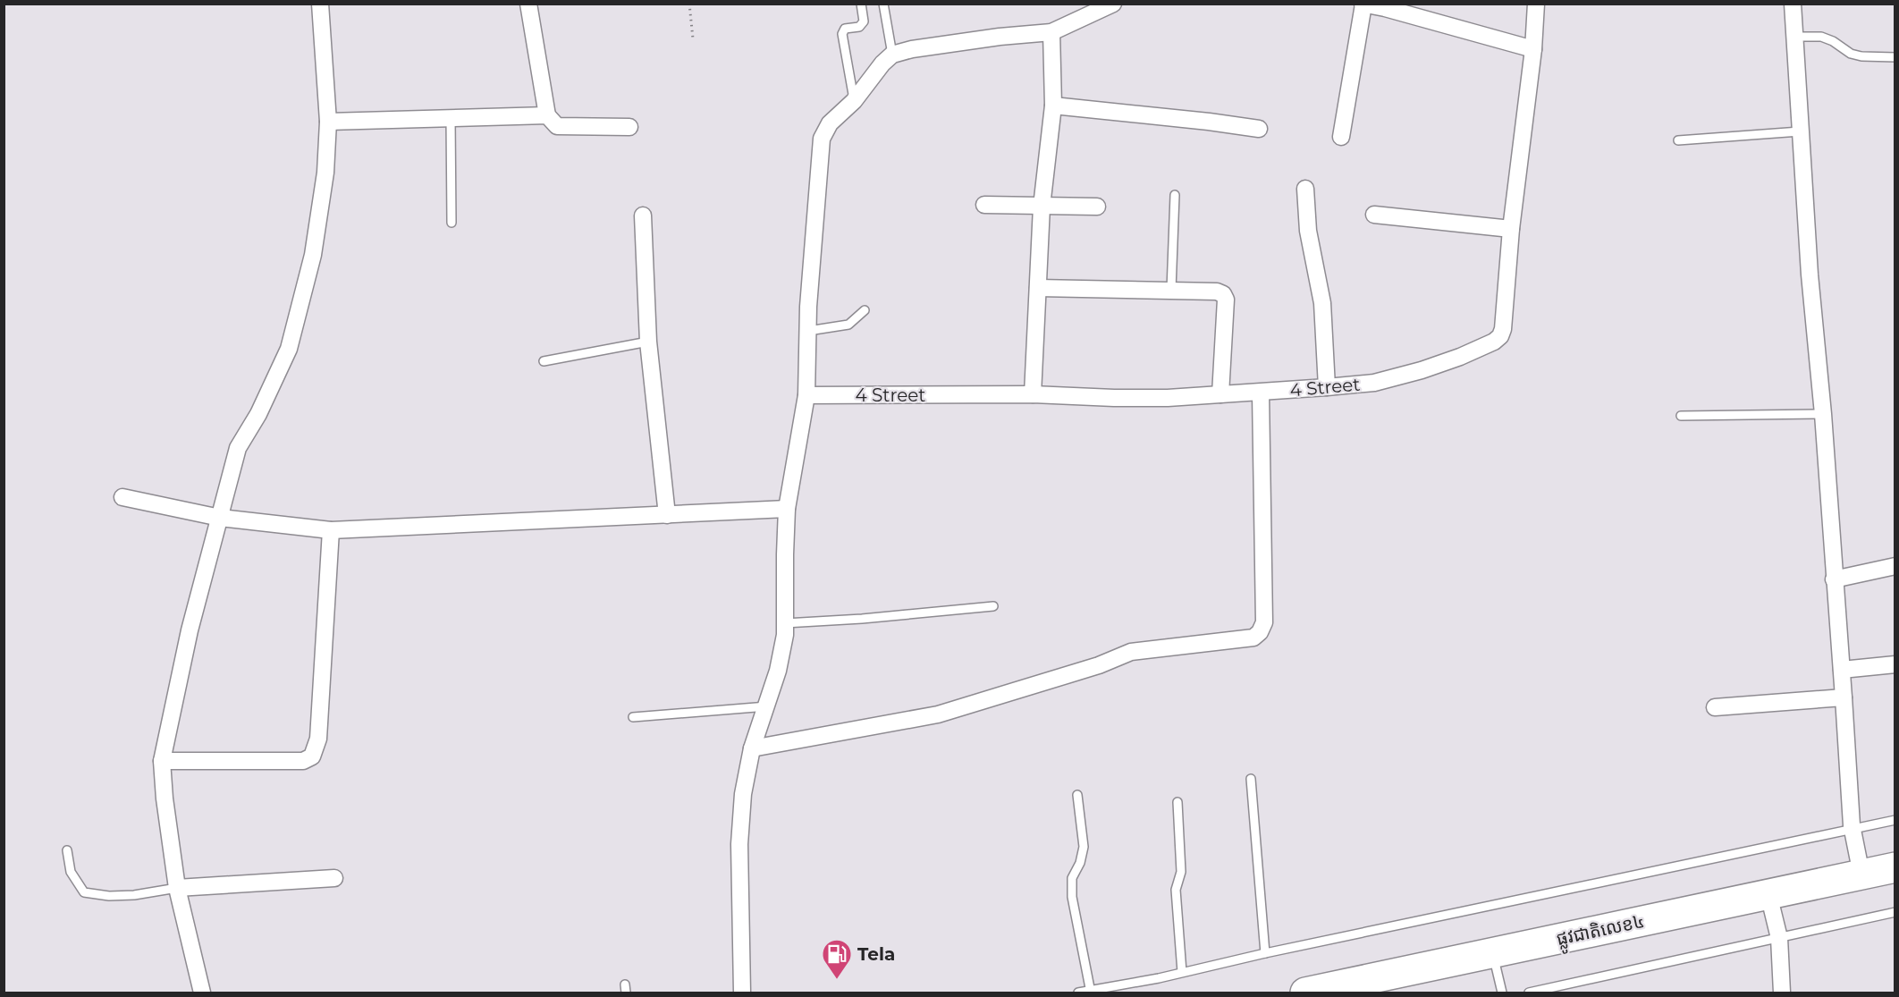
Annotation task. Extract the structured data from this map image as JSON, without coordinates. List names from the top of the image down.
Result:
{
  "streets": {
    "highway": ["ផ្លូវជាតិលេខ៤"],
    "street": ["4 Street"]
  },
  "places": {
    "fuel station": ["Tela"]
  }
}
